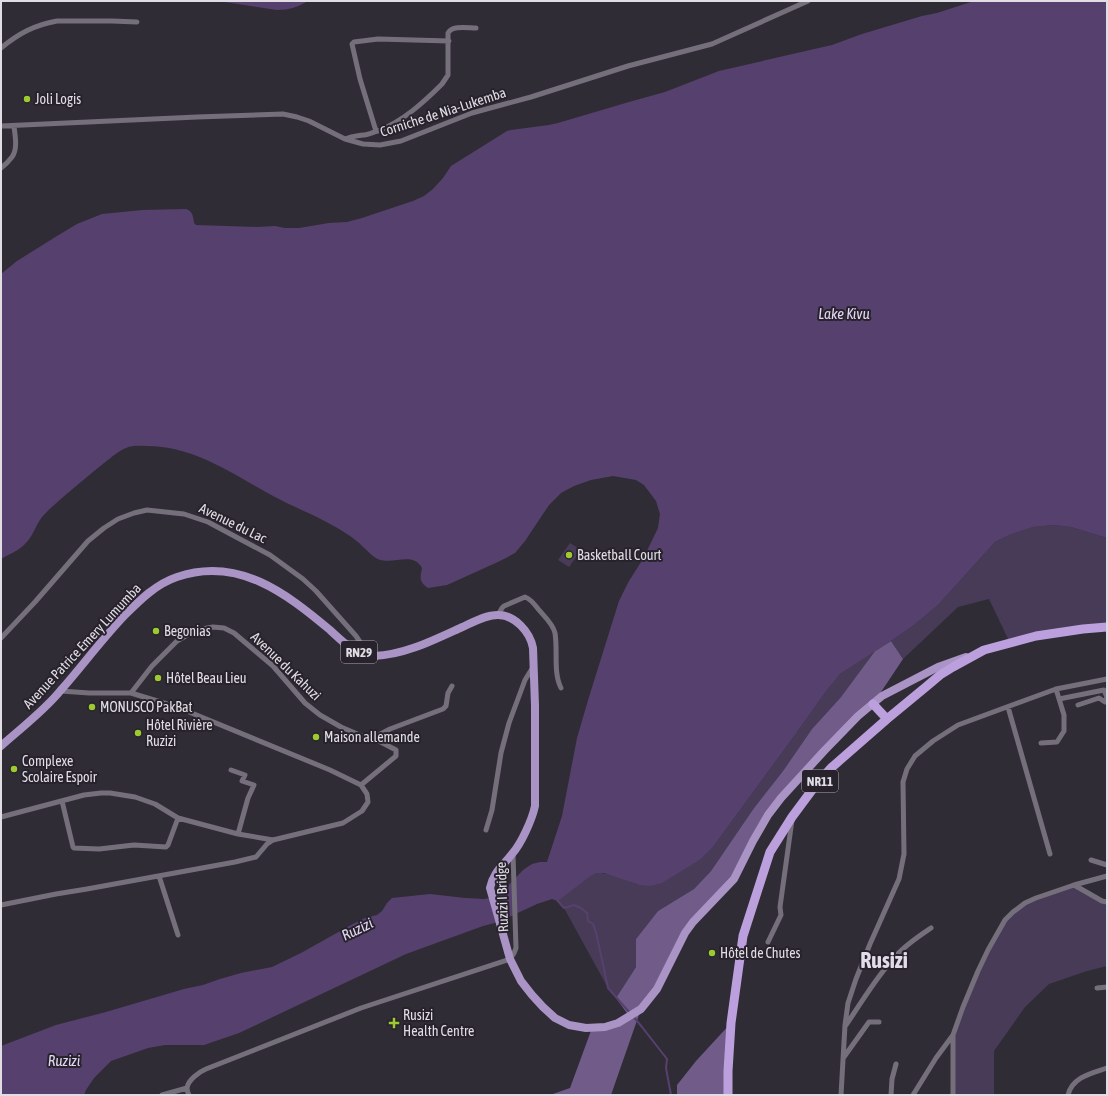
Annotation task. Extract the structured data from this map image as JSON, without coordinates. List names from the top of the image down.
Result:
{
  "streets": {
    "highway": ["NR11"],
    "main road": ["Avenue Patrice Emery Lumumba", "RN29"],
    "street": [
      "Corniche de Nia-Lukemba",
      "Avenue du Lac",
      "Avenue du Kahuzi",
      "Ruzizi I Bridge"
    ]
  },
  "crossings": [
    ["Avenue du Lac", "Avenue Patrice Emery Lumumba"],
    ["Avenue du Lac", "RN29"],
    ["Avenue Patrice Emery Lumumba", "RN29"]
  ],
  "districts": ["Rusizi"],
  "water": ["Lake Kivu", "Ruzizi"],
  "places": {
    "other": [
      "Joli Logis",
      "Basketball Court",
      "Begonias",
      "Hôtel Beau Lieu",
      "MONUSCO PakBat",
      "Hôtel Rivière Ruzizi",
      "Maison allemande",
      "Complexe Scolaire Espoir",
      "Hôtel de Chutes"
    ],
    "health": ["Rusizi Health Centre"]
  }
}
